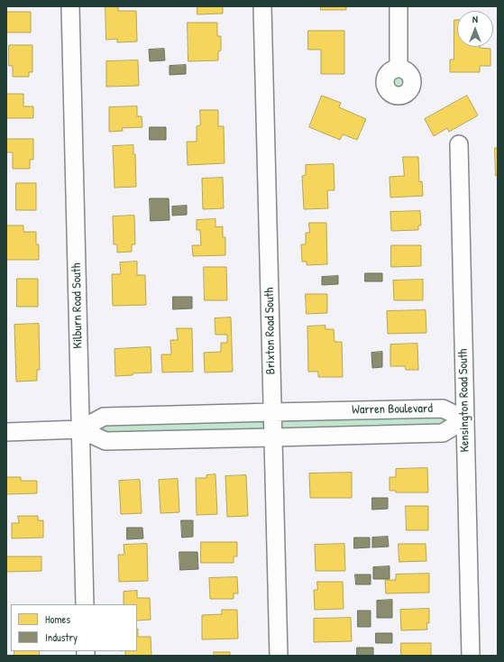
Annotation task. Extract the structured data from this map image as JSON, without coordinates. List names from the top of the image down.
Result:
{
  "streets": {
    "street": [
      "Kilburn Road South",
      "Brixton Road South",
      "Kensington Road South",
      "Warren Boulevard"
    ]
  },
  "crossings": [
    ["Kilburn Road South", "Warren Boulevard"],
    ["Brixton Road South", "Warren Boulevard"],
    ["Kensington Road South", "Warren Boulevard"]
  ],
  "legend": ["Homes", "Industry"],
  "north": "top"
}
